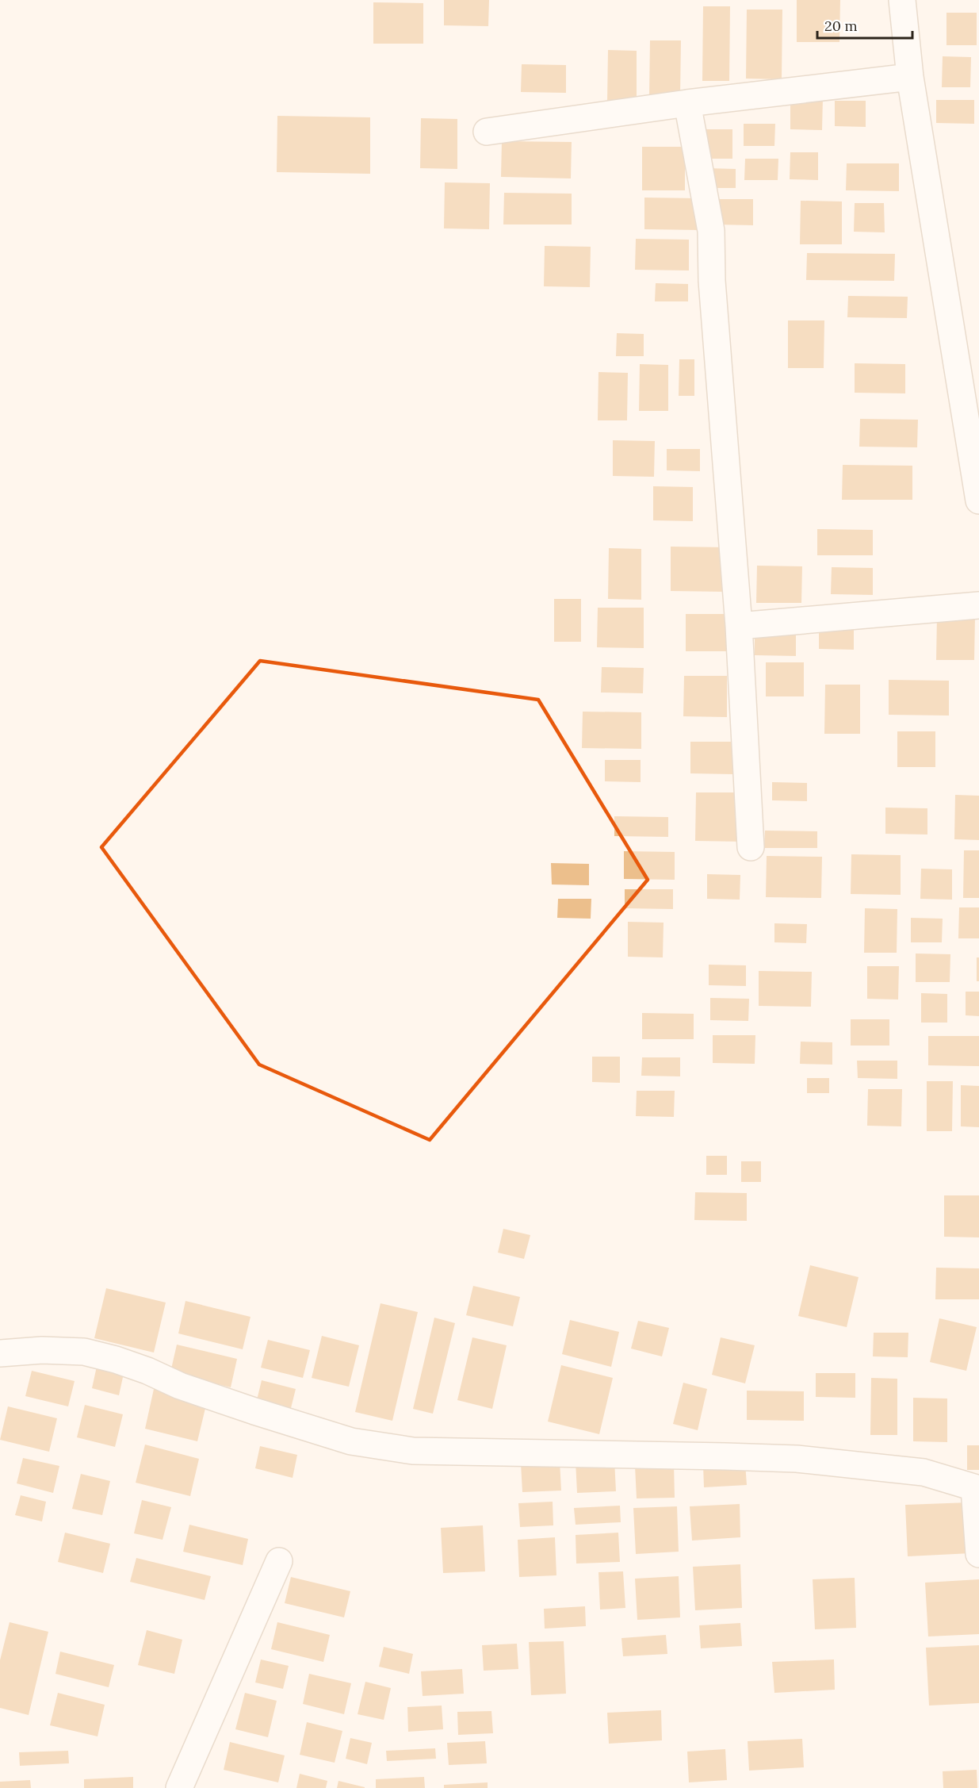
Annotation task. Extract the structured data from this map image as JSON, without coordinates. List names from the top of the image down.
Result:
{
  "scale_bar": "20 m"
}
